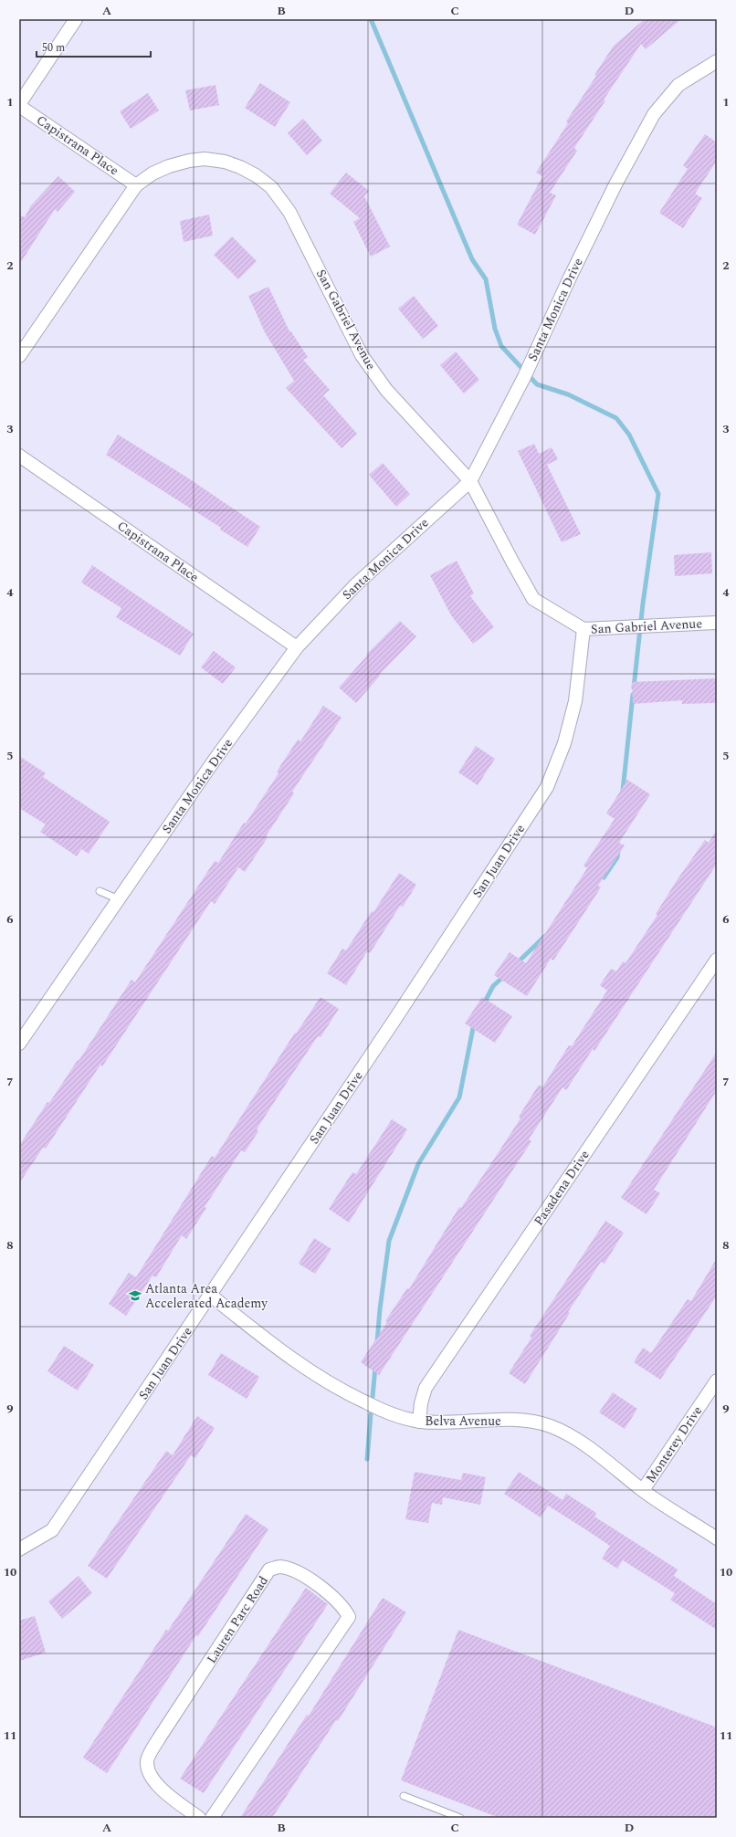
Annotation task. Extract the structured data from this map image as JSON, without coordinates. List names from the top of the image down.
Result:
{
  "streets": {
    "street": [
      "Capistrana Place",
      "Santa Monica Drive",
      "San Gabriel Avenue",
      "San Juan Drive",
      "Pasadena Drive",
      "Belva Avenue",
      "Monterey Drive",
      "Lauren Parc Road"
    ]
  },
  "crossings": [
    ["Capistrana Place", "Santa Monica Drive"],
    ["Capistrana Place", "San Gabriel Avenue"],
    ["Santa Monica Drive", "San Gabriel Avenue"],
    ["San Gabriel Avenue", "San Juan Drive"],
    ["San Juan Drive", "Belva Avenue"],
    ["Pasadena Drive", "Belva Avenue"],
    ["Belva Avenue", "Monterey Drive"]
  ],
  "places": {
    "school or university": ["Atlanta Area Accelerated Academy"]
  },
  "scale_bar": "50 m",
  "grid": {
    "columns": [
      "A",
      "B",
      "C",
      "D"
    ],
    "rows": [
      "1",
      "2",
      "3",
      "4",
      "5",
      "6",
      "7",
      "8",
      "9",
      "10",
      "11"
    ]
  }
}
